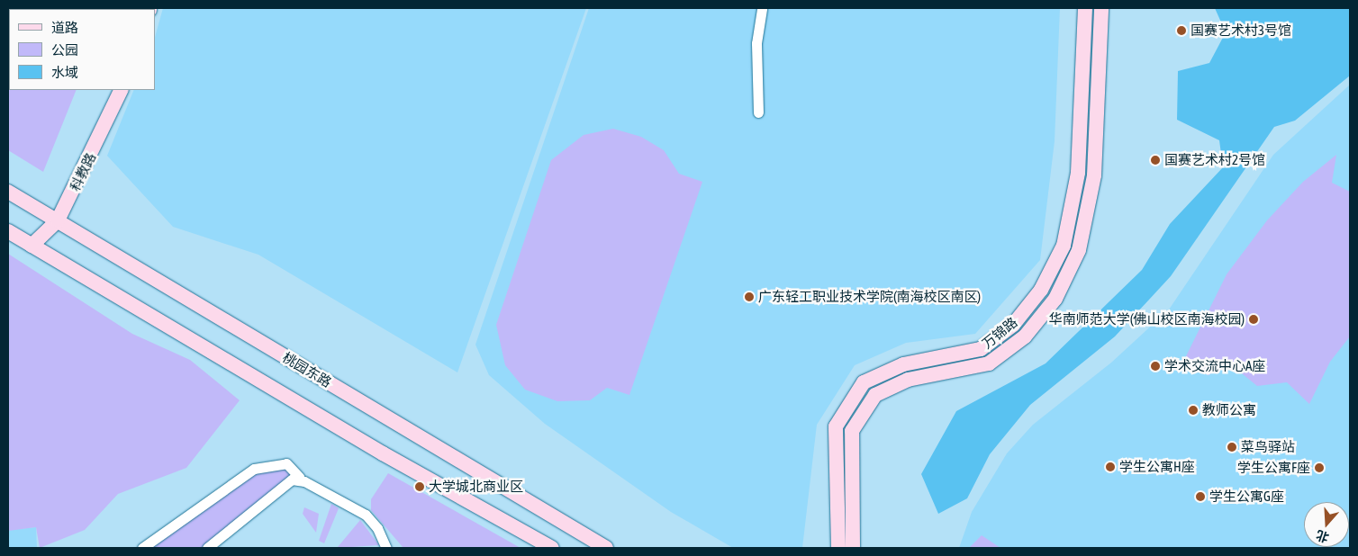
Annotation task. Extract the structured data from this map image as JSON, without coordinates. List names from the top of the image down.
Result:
{
  "streets": {
    "street": ["科教路", "万锦路", "桃园东路"]
  },
  "crossings": [
    ["科教路", "桃园东路"]
  ],
  "places": [
    "国赛艺术村3号馆",
    "国赛艺术村2号馆",
    "广东轻工职业技术学院(南海校区南区)",
    "华南师范大学(佛山校区南海校园)",
    "学术交流中心A座",
    "教师公寓",
    "菜鸟驿站",
    "学生公寓H座",
    "学生公寓F座",
    "大学城北商业区",
    "学生公寓G座"
  ],
  "legend": ["道路", "公园", "水域"],
  "north": "bottom"
}
